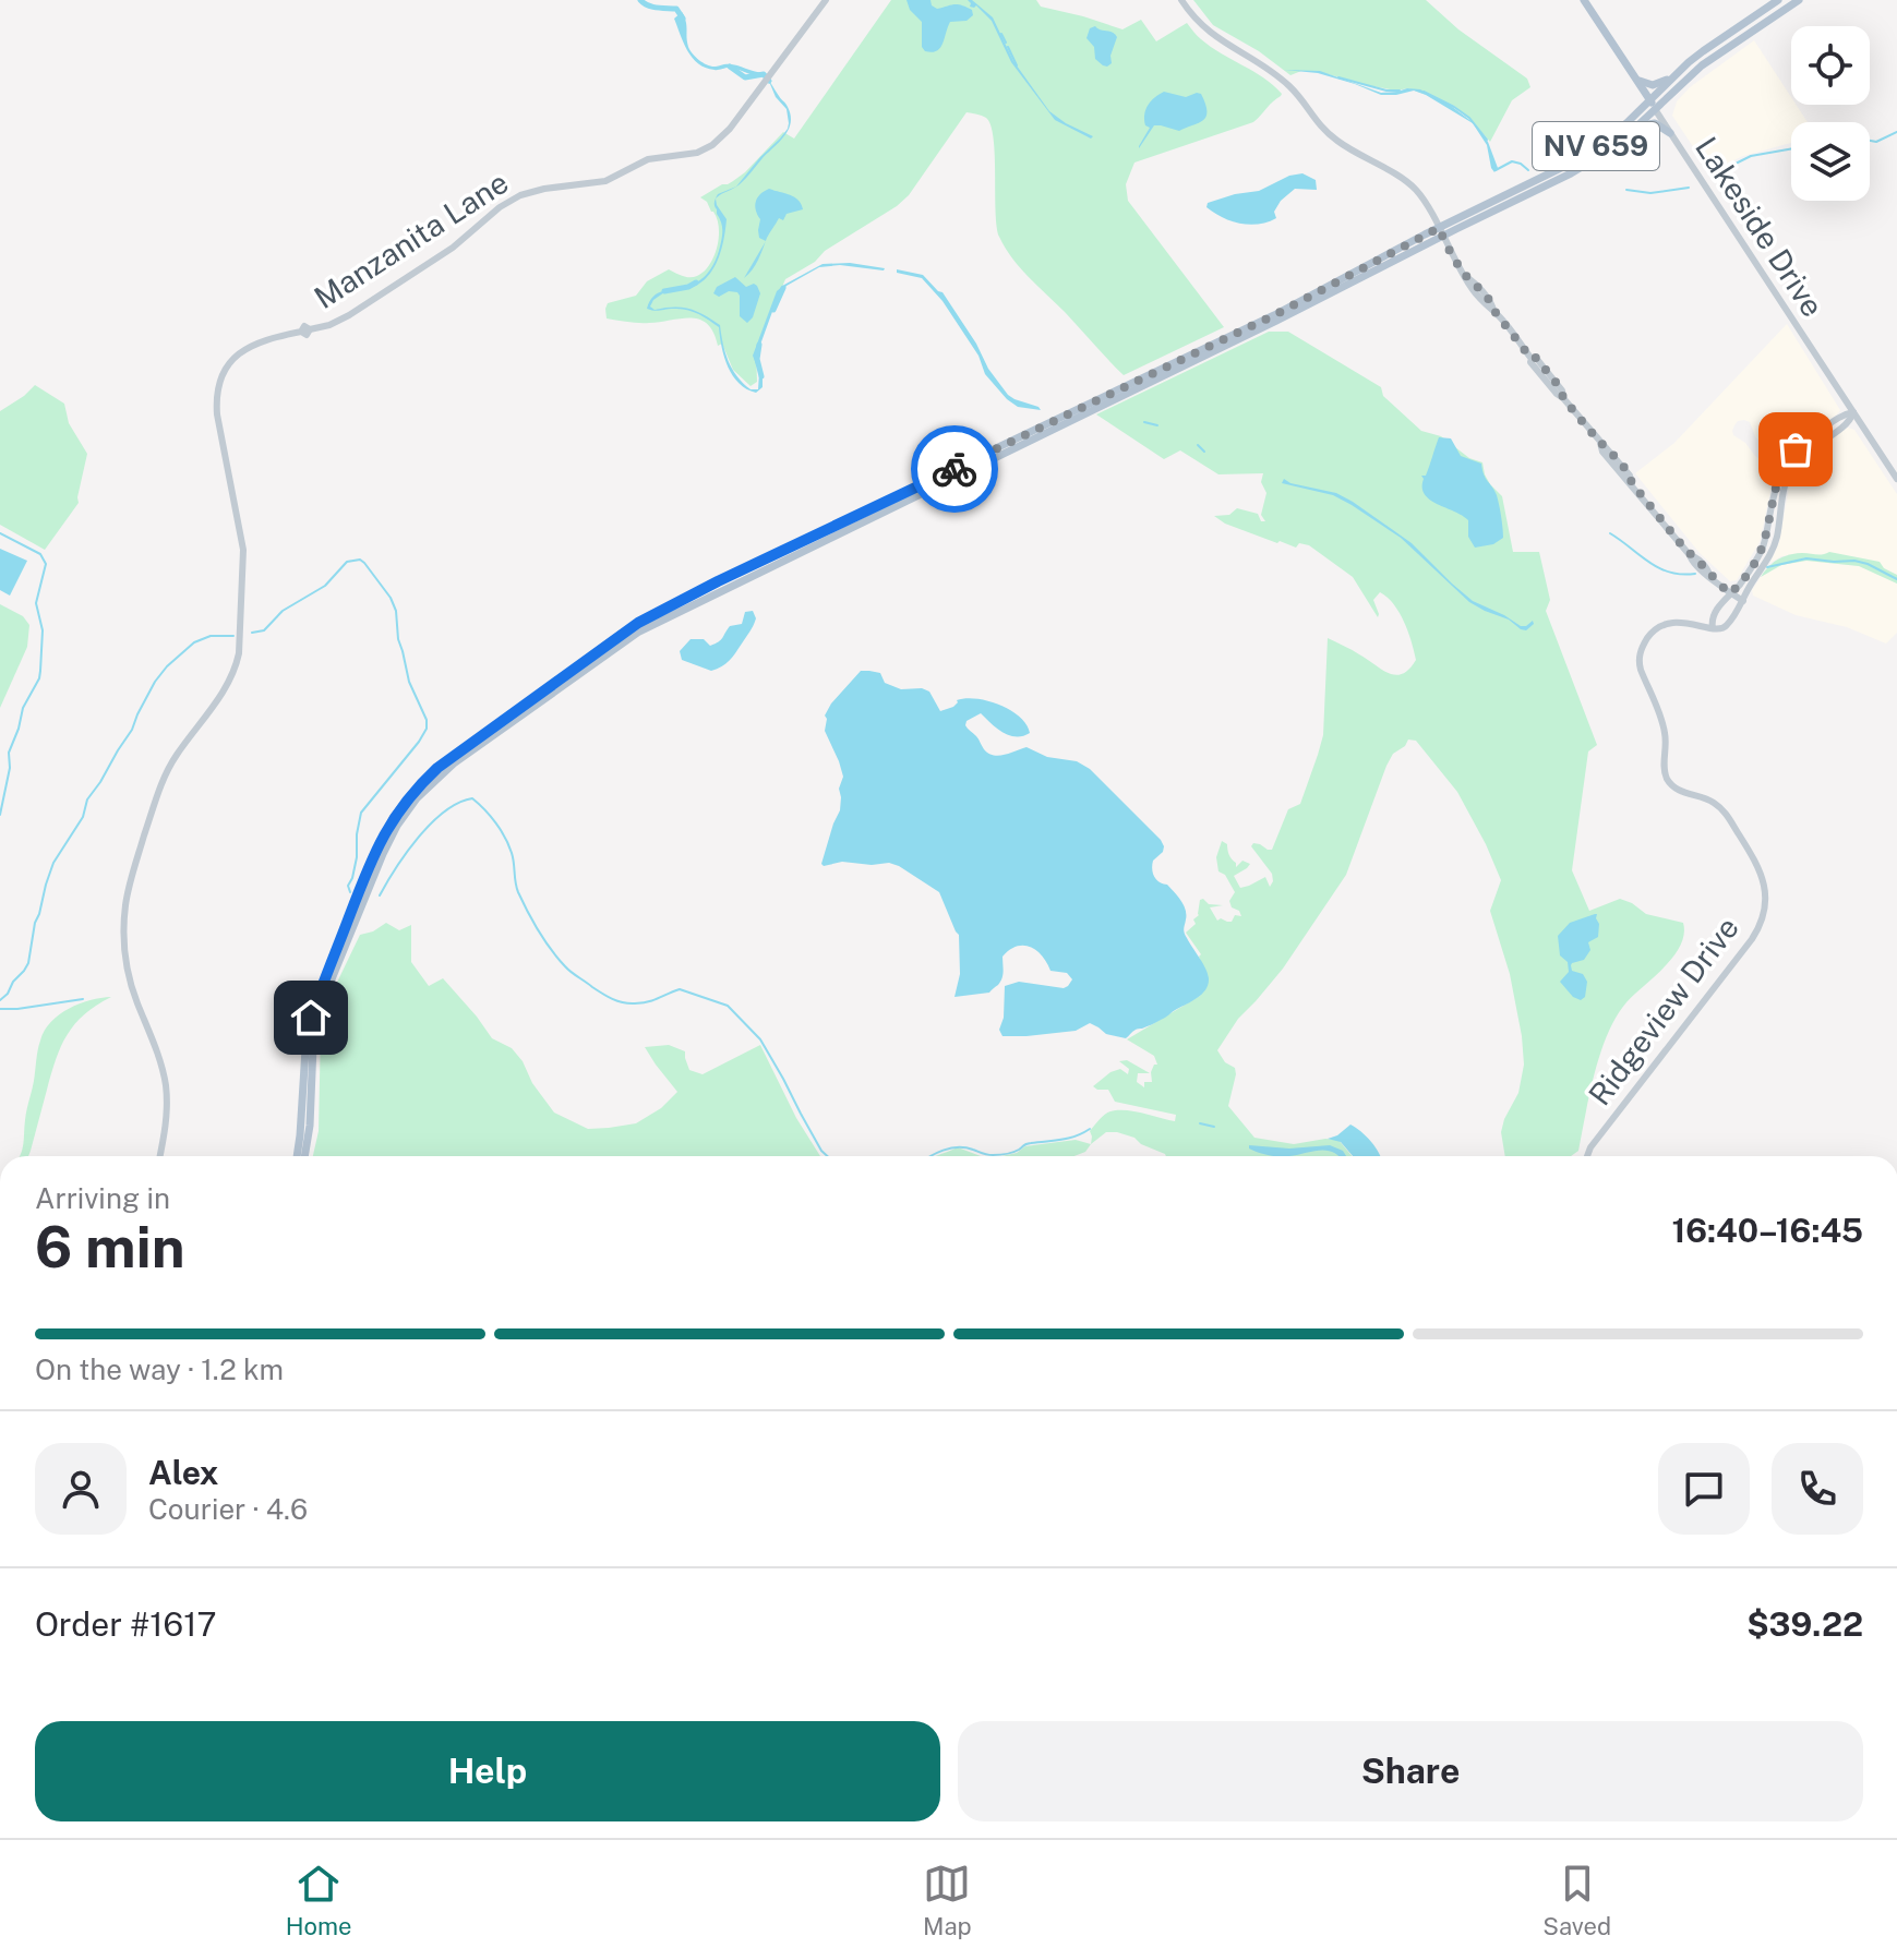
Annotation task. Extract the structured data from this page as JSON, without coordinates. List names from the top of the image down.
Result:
{
  "streets": {
    "main road": ["NV 659", "Lakeside Drive"],
    "street": ["Manzanita Lane", "Ridgeview Drive"]
  },
  "crossings": [
    ["NV 659", "Lakeside Drive"]
  ],
  "page": {
    "heading": ["6 min", "Arriving in", "16:40–16:45"],
    "panel": [
      "Alex",
      "Courier · 4.6",
      "Order #1617",
      "$39.22"
    ],
    "bar": "On the way · 1.2 km",
    "buttons": ["Help", "Share"],
    "tabs": ["Home", "Map", "Saved"]
  }
}
